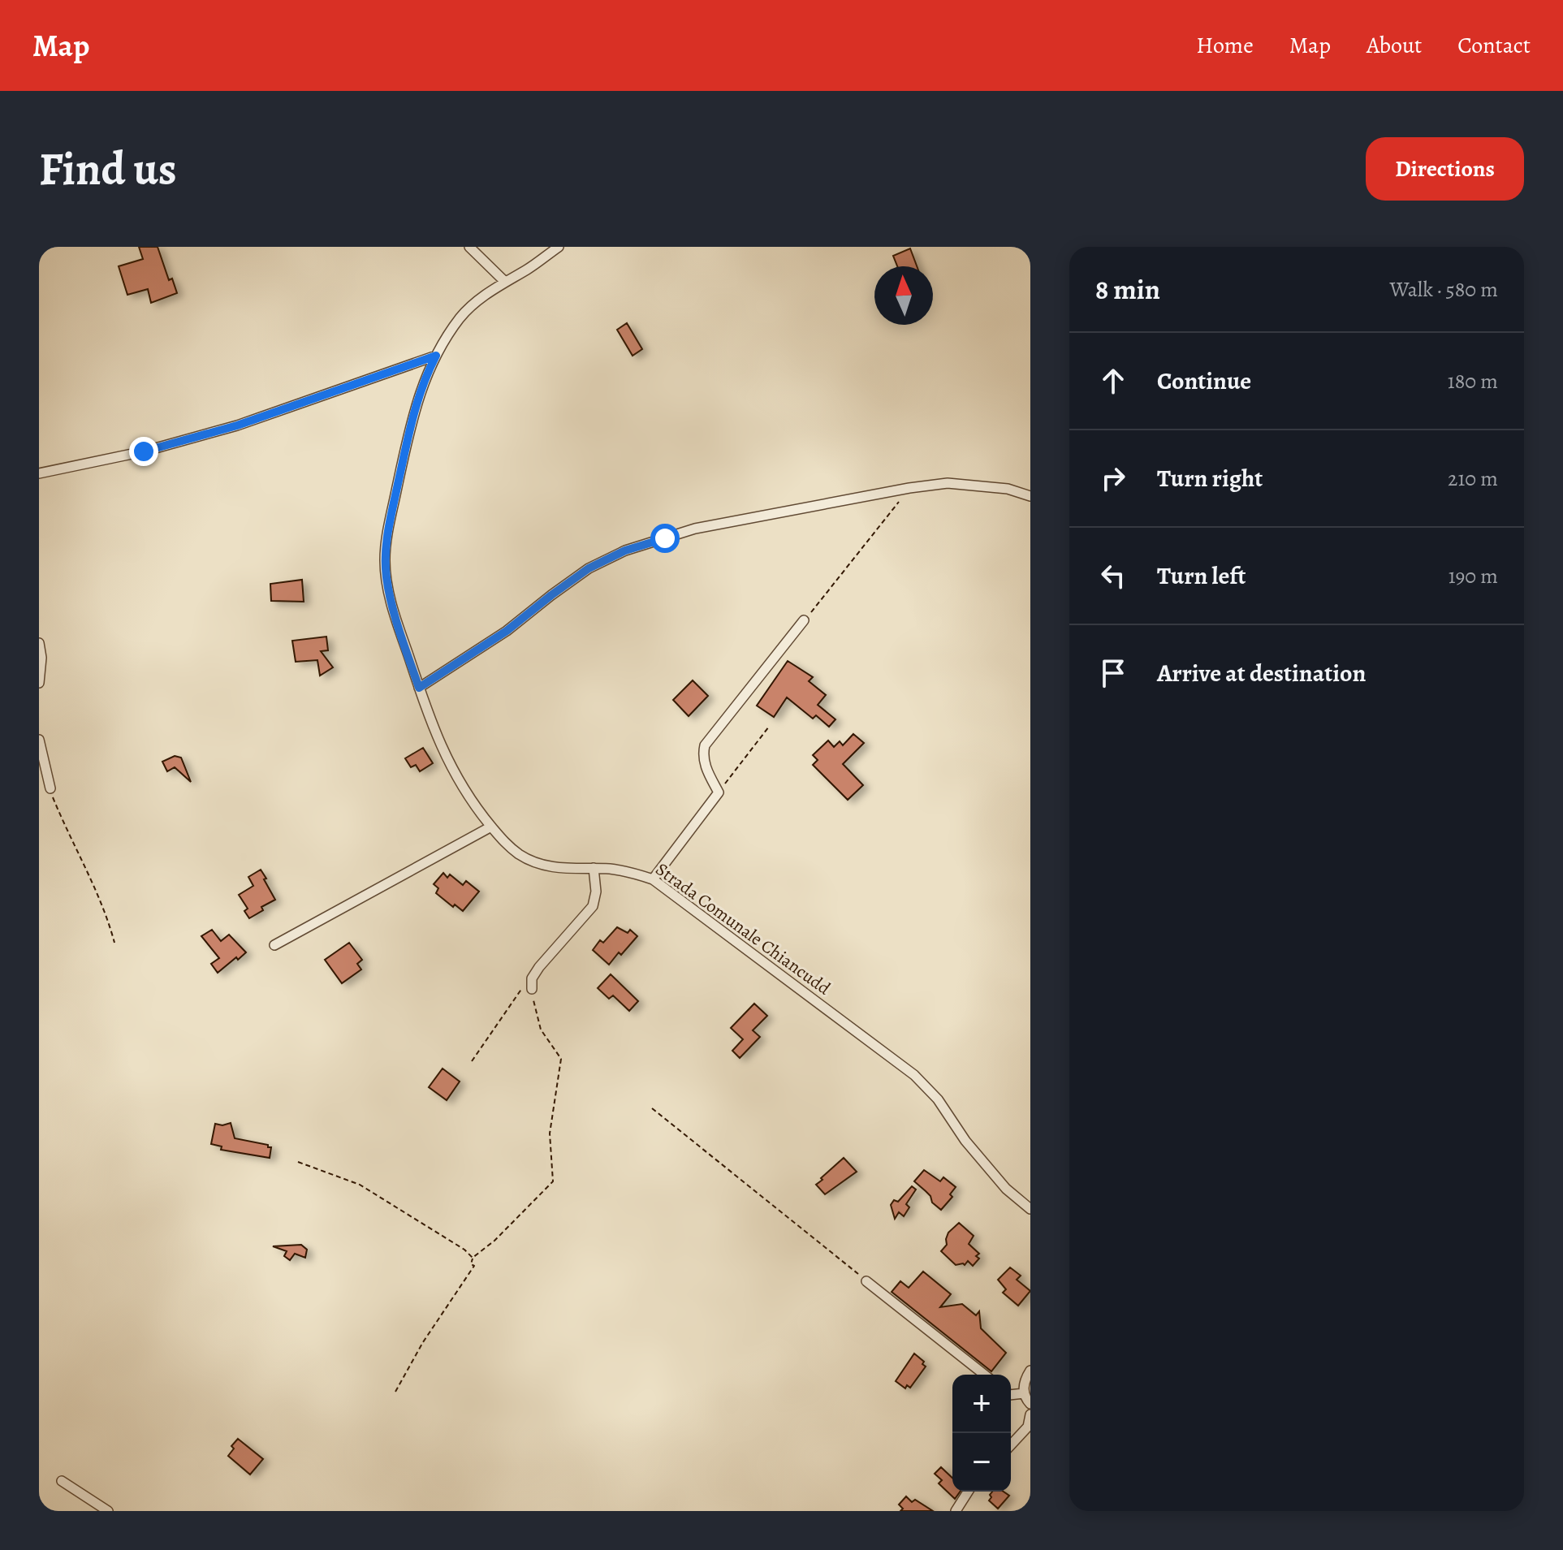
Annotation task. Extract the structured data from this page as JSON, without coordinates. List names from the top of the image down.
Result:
{
  "streets": {
    "street": ["Strada Comunale Chiancudd"]
  },
  "north": "top",
  "page": {
    "header": "Map",
    "nav": [
      "Home",
      "Map",
      "About",
      "Contact"
    ],
    "buttons": "Directions",
    "title": "Find us",
    "heading": ["8 min", "Walk · 580 m"],
    "list": [
      ["Continue", "180 m"],
      ["Turn right", "210 m"],
      ["Turn left", "190 m"],
      "Arrive at destination"
    ],
    "map_buttons": ["+", "−"]
  }
}
